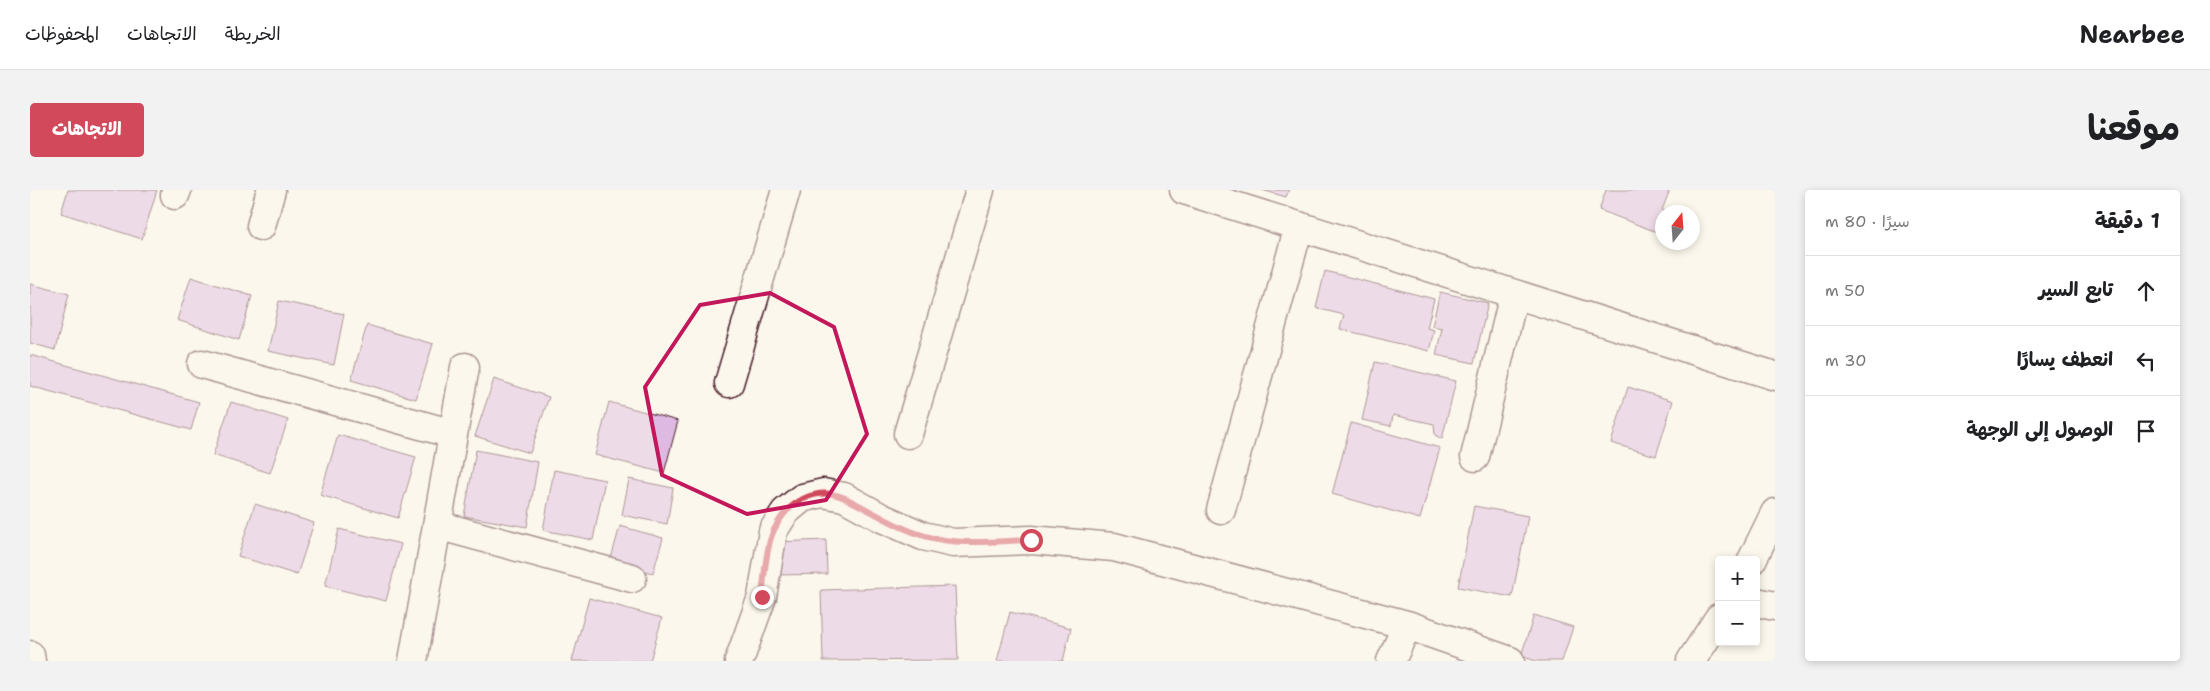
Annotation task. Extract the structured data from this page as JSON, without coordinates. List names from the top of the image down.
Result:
{
  "north": "top",
  "page": {
    "header": "Nearbee",
    "nav": ["الخريطة", "الاتجاهات", "المحفوظات"],
    "title": "موقعنا",
    "buttons": "الاتجاهات",
    "heading": ["1 دقيقة", "سيرًا · 80 m"],
    "list": [
      ["تابع السير", "50 m"],
      ["انعطف يسارًا", "30 m"],
      "الوصول إلى الوجهة"
    ],
    "map_buttons": ["+", "−"]
  }
}
